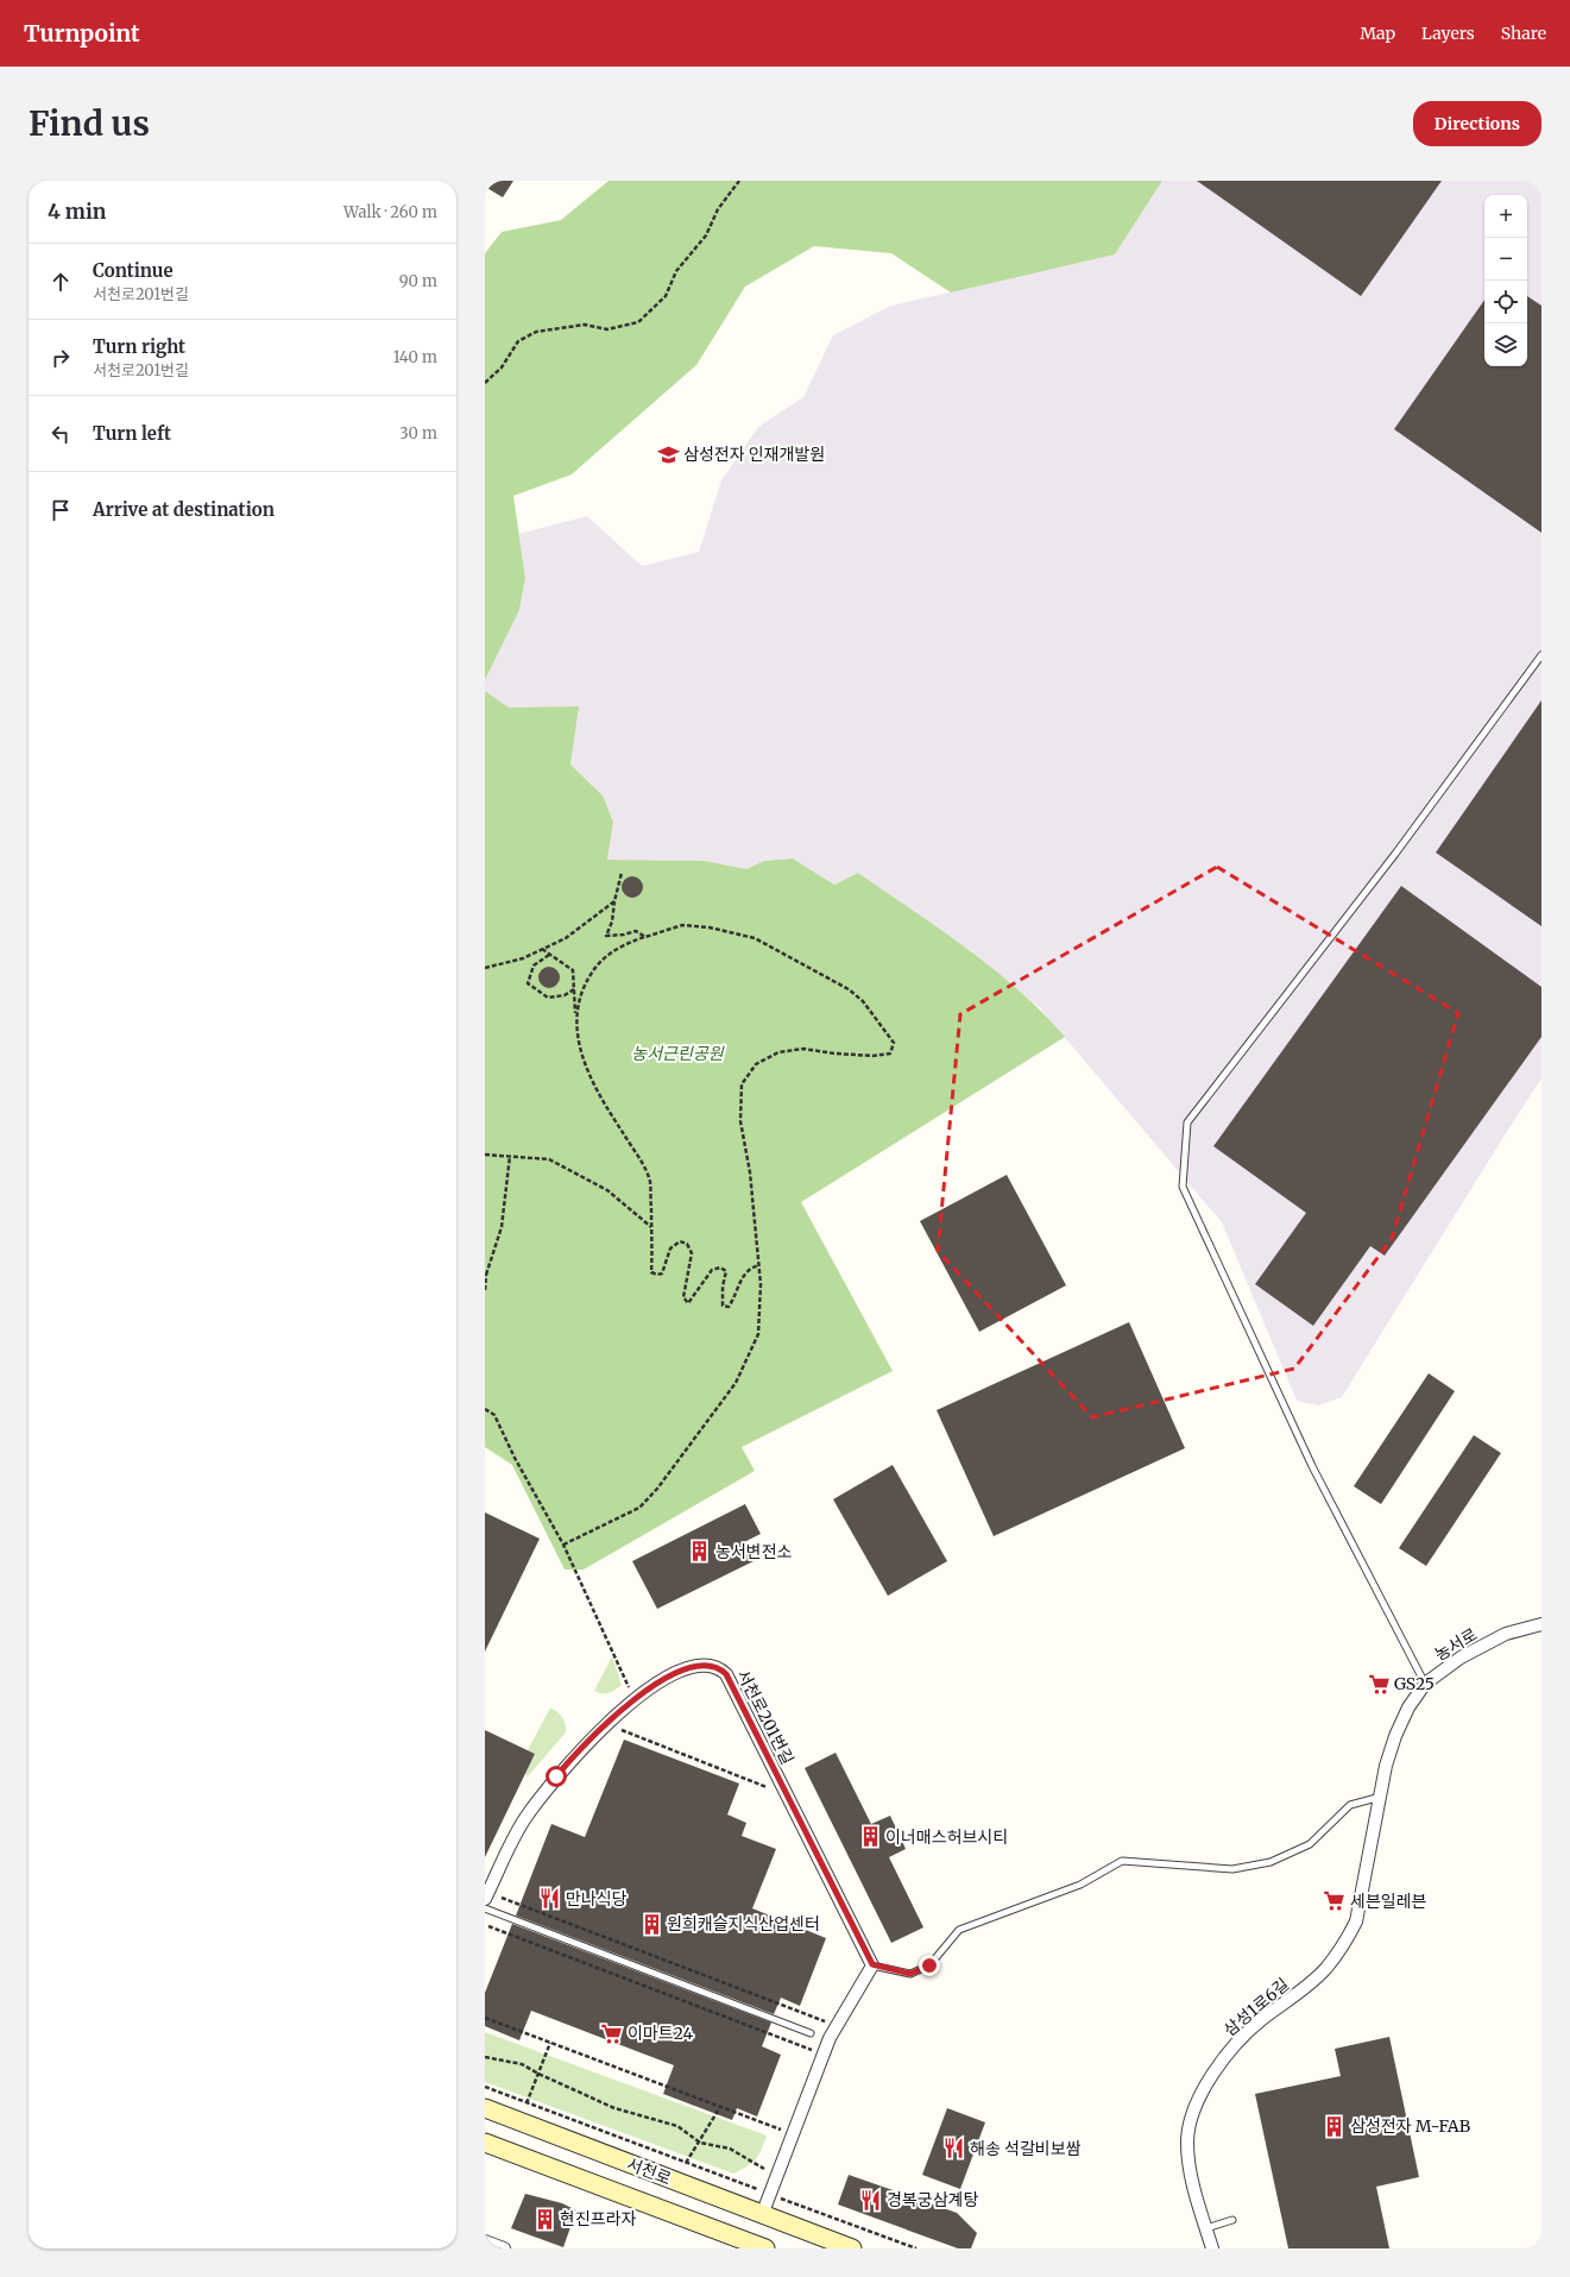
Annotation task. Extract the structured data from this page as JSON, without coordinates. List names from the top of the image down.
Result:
{
  "streets": {
    "street": [
      "농서로",
      "서천로201번길",
      "삼성1로6길",
      "서천로"
    ]
  },
  "crossings": [
    ["농서로", "삼성1로6길"]
  ],
  "parks": ["농서근린공원"],
  "places": {
    "school or university": ["삼성전자 인재개발원"],
    "building": [
      "농서변전소",
      "이너매스허브시티",
      "원희캐슬지식산업센터",
      "삼성전자 M-FAB",
      "현진프라자"
    ],
    "supermarket": ["GS25", "세븐일레븐", "이마트24"],
    "restaurant": ["만나식당", "해송 석갈비보쌈", "경복궁삼계탕"]
  },
  "page": {
    "header": "Turnpoint",
    "nav": ["Map", "Layers", "Share"],
    "buttons": "Directions",
    "title": "Find us",
    "heading": ["4 min", "Walk · 260 m"],
    "map_buttons": ["+", "−"],
    "list": [
      ["Continue", "서천로201번길", "90 m"],
      ["Turn right", "서천로201번길", "140 m"],
      ["Turn left", "30 m"],
      "Arrive at destination"
    ]
  }
}
